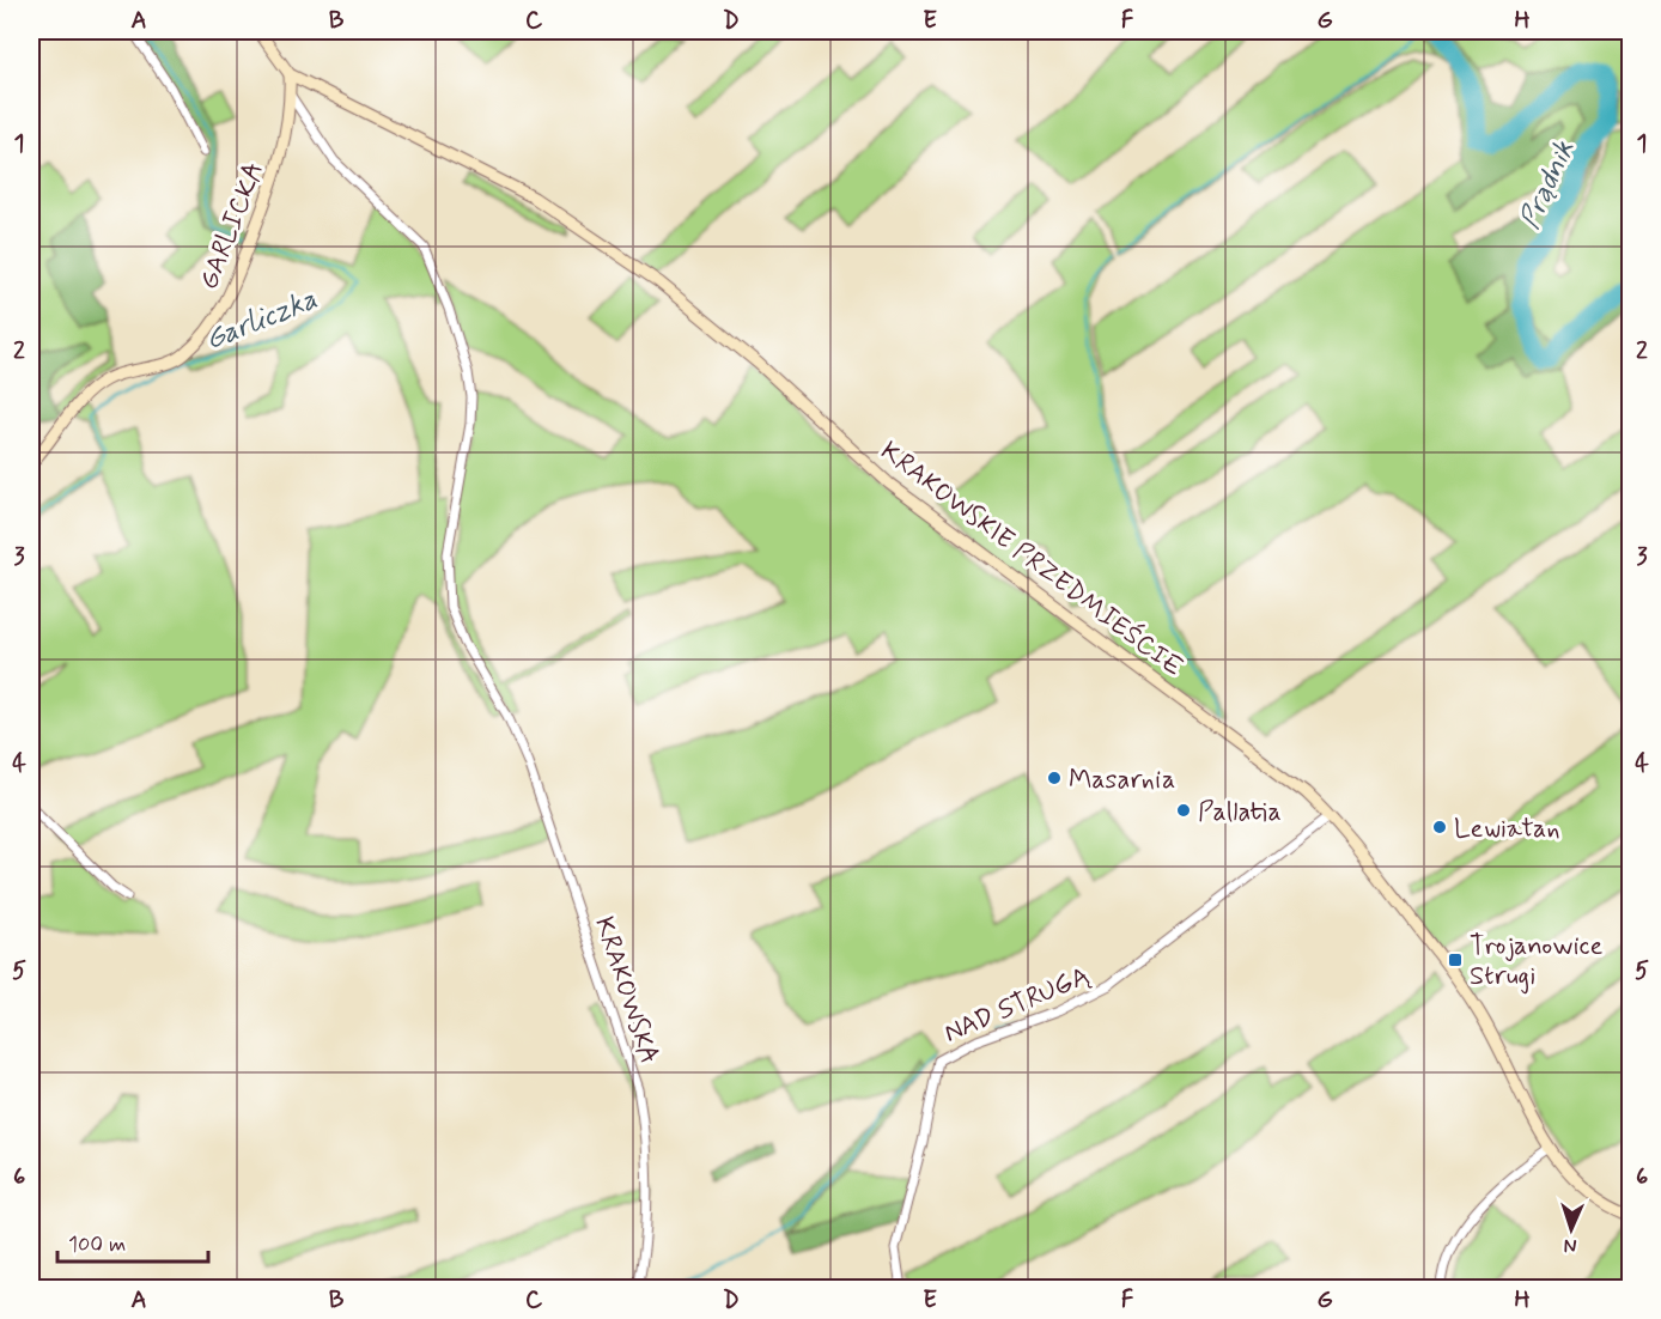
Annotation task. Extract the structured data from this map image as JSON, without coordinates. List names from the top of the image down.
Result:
{
  "streets": {
    "main road": ["GARLICKA", "KRAKOWSKIE PRZEDMIEŚCIE"],
    "street": ["KRAKOWSKA", "NAD STRUGĄ"]
  },
  "crossings": [
    ["GARLICKA", "KRAKOWSKIE PRZEDMIEŚCIE"],
    ["GARLICKA", "KRAKOWSKA"],
    ["KRAKOWSKIE PRZEDMIEŚCIE", "NAD STRUGĄ"]
  ],
  "water": ["Prądnik", "Garliczka"],
  "places": {
    "other": ["Masarnia", "Pallatia", "Lewiatan"],
    "transit": ["Trojanowice Strugi"]
  },
  "scale_bar": "100 m",
  "north": "bottom",
  "grid": {
    "columns": [
      "A",
      "B",
      "C",
      "D",
      "E",
      "F",
      "G",
      "H"
    ],
    "rows": [
      "1",
      "2",
      "3",
      "4",
      "5",
      "6"
    ]
  }
}
